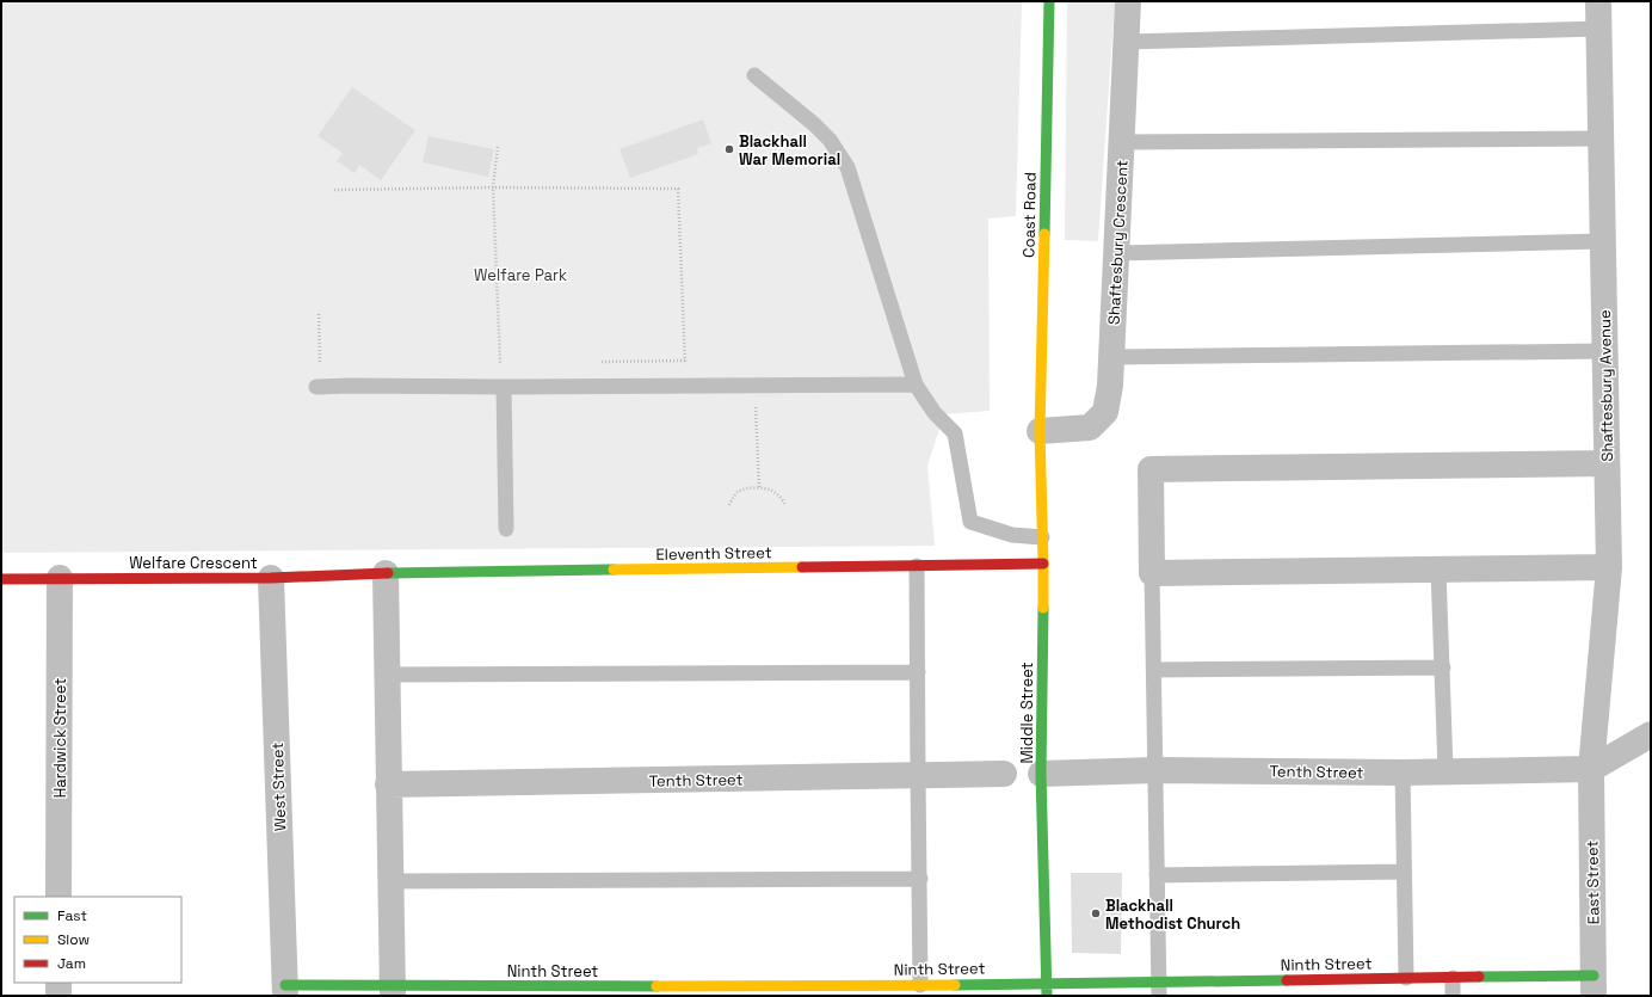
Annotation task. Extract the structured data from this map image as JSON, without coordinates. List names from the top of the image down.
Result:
{
  "streets": {
    "street": [
      "Coast Road",
      "Shaftesbury Crescent",
      "Shaftesbury Avenue",
      "Eleventh Street",
      "Welfare Crescent",
      "Middle Street",
      "Hardwick Street",
      "Tenth Street",
      "West Street",
      "East Street",
      "Ninth Street"
    ]
  },
  "crossings": [
    ["Coast Road", "Shaftesbury Crescent"],
    ["Coast Road", "Middle Street"],
    ["Shaftesbury Crescent", "Middle Street"],
    ["Shaftesbury Avenue", "Tenth Street"],
    ["Shaftesbury Avenue", "East Street"],
    ["Eleventh Street", "Welfare Crescent"],
    ["Eleventh Street", "Middle Street"],
    ["Welfare Crescent", "Hardwick Street"],
    ["Welfare Crescent", "West Street"],
    ["Middle Street", "Tenth Street"],
    ["Middle Street", "Ninth Street"],
    ["Tenth Street", "East Street"],
    ["West Street", "Ninth Street"],
    ["East Street", "Ninth Street"]
  ],
  "parks": ["Welfare Park"],
  "places": ["Blackhall War Memorial", "Blackhall Methodist Church"],
  "legend": ["Fast", "Slow", "Jam"]
}
